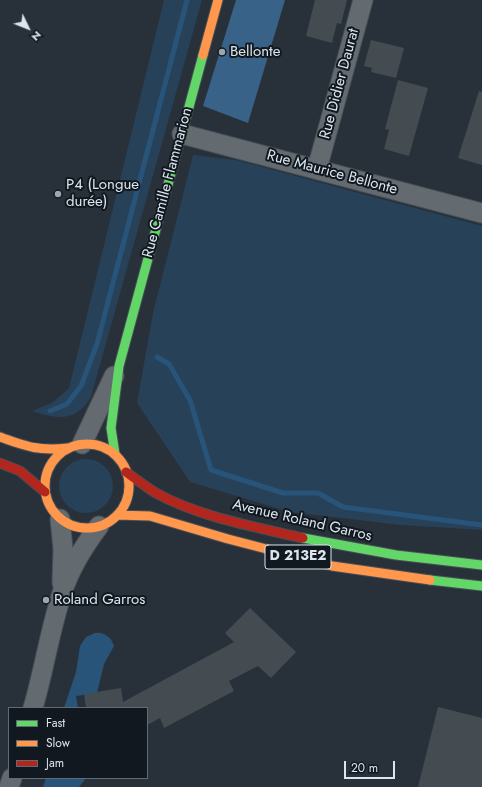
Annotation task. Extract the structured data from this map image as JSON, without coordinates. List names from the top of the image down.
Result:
{
  "streets": {
    "main road": ["Rue Camille Flammarion", "Avenue Roland Garros", "D 213E2"],
    "street": ["Rue Didier Daurat", "Rue Maurice Bellonte"]
  },
  "crossings": [
    ["Rue Didier Daurat", "Rue Maurice Bellonte"],
    ["Rue Maurice Bellonte", "Rue Camille Flammarion"],
    ["Rue Camille Flammarion", "Avenue Roland Garros"],
    ["Rue Camille Flammarion", "D 213E2"],
    ["Avenue Roland Garros", "D 213E2"]
  ],
  "places": ["Bellonte", "P4 (Longue durée)", "Roland Garros"],
  "legend": ["Fast", "Slow", "Jam"],
  "scale_bar": "20 m",
  "north": "bottom right"
}
